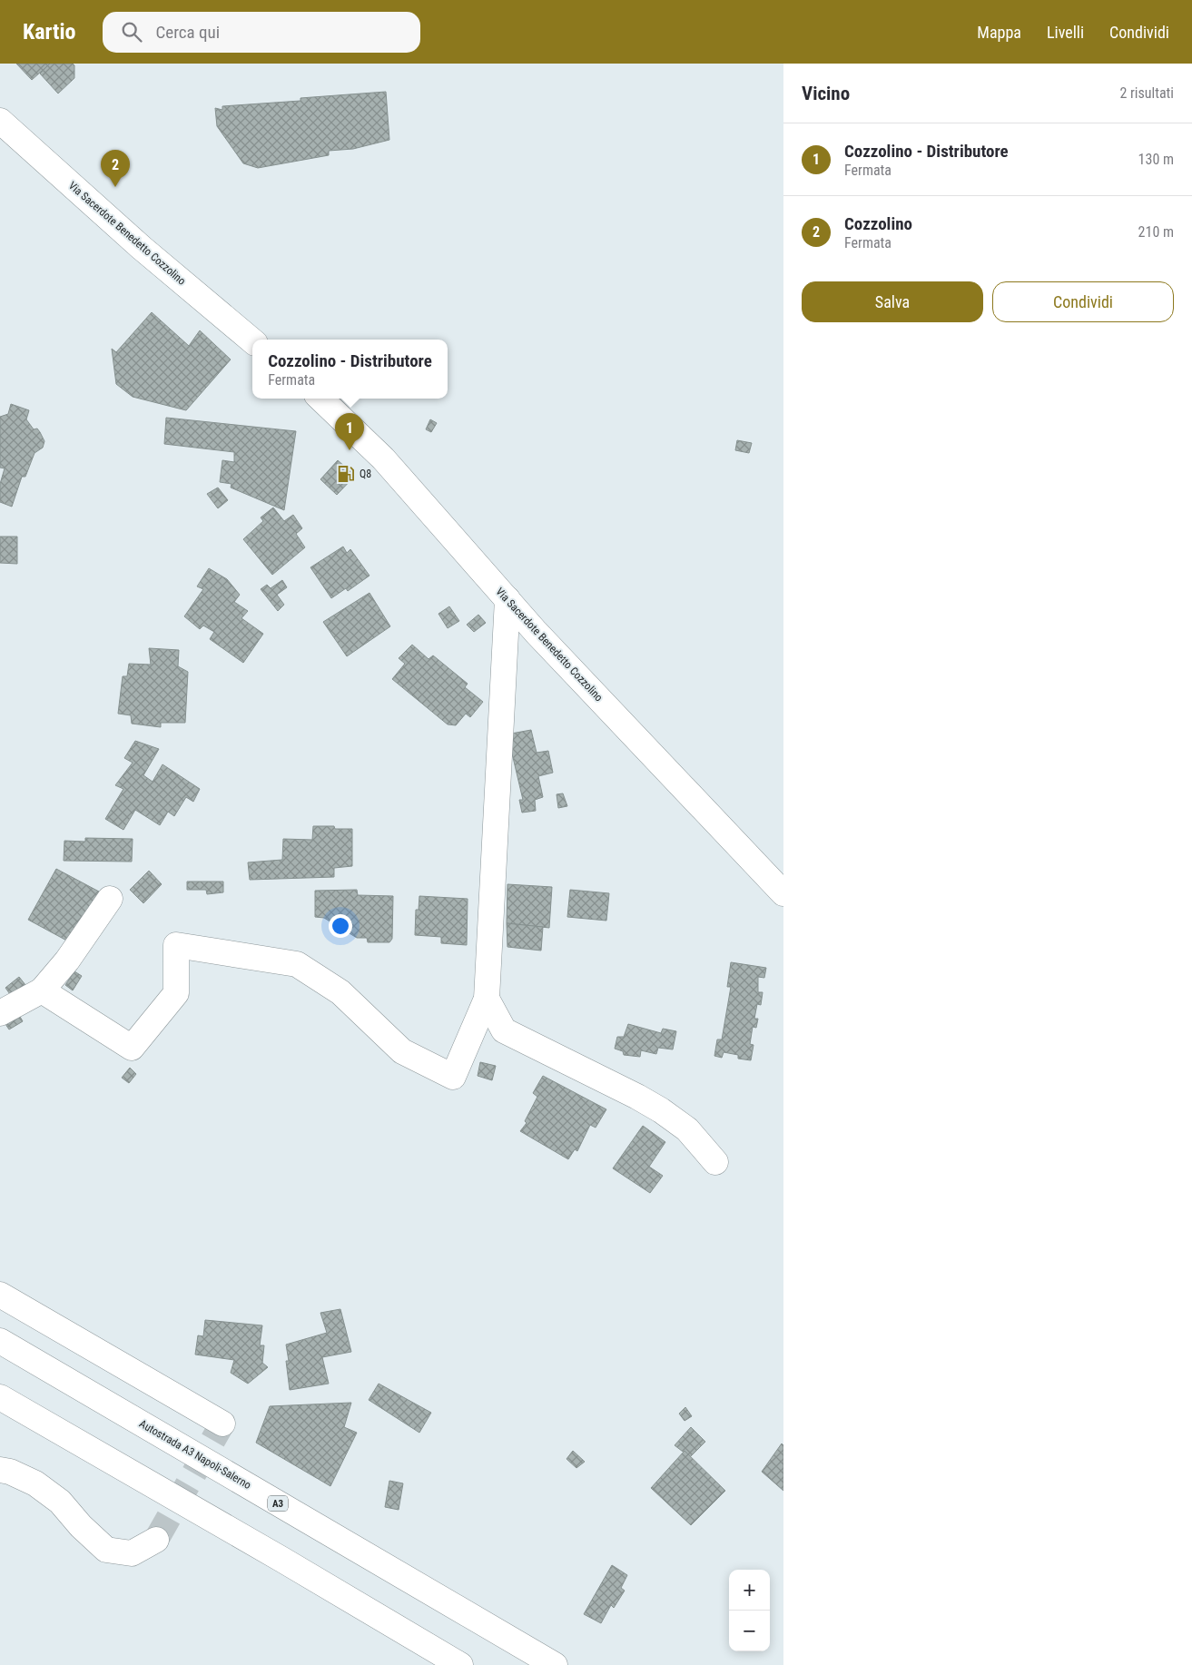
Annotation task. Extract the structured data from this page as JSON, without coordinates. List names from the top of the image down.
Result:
{
  "streets": {
    "main road": ["Via Sacerdote Benedetto Cozzolino", "Autostrada A3 Napoli-Salerno", "A3"]
  },
  "places": {
    "fuel station": ["Q8"]
  },
  "page": {
    "header": "Kartio",
    "search": "Cerca qui",
    "nav": ["Mappa", "Livelli", "Condividi"],
    "heading": ["Vicino", "2 risultati"],
    "list": [
      {
        "mark": "1",
        "name": "Cozzolino - Distributore",
        "note": "Fermata",
        "value": "130 m"
      },
      {
        "mark": "2",
        "name": "Cozzolino",
        "note": "Fermata",
        "value": "210 m"
      }
    ],
    "pins": ["2", "1"],
    "buttons": ["Salva", "Condividi"],
    "popup": ["Cozzolino - Distributore", "Fermata"],
    "map_buttons": ["+", "−"]
  }
}
